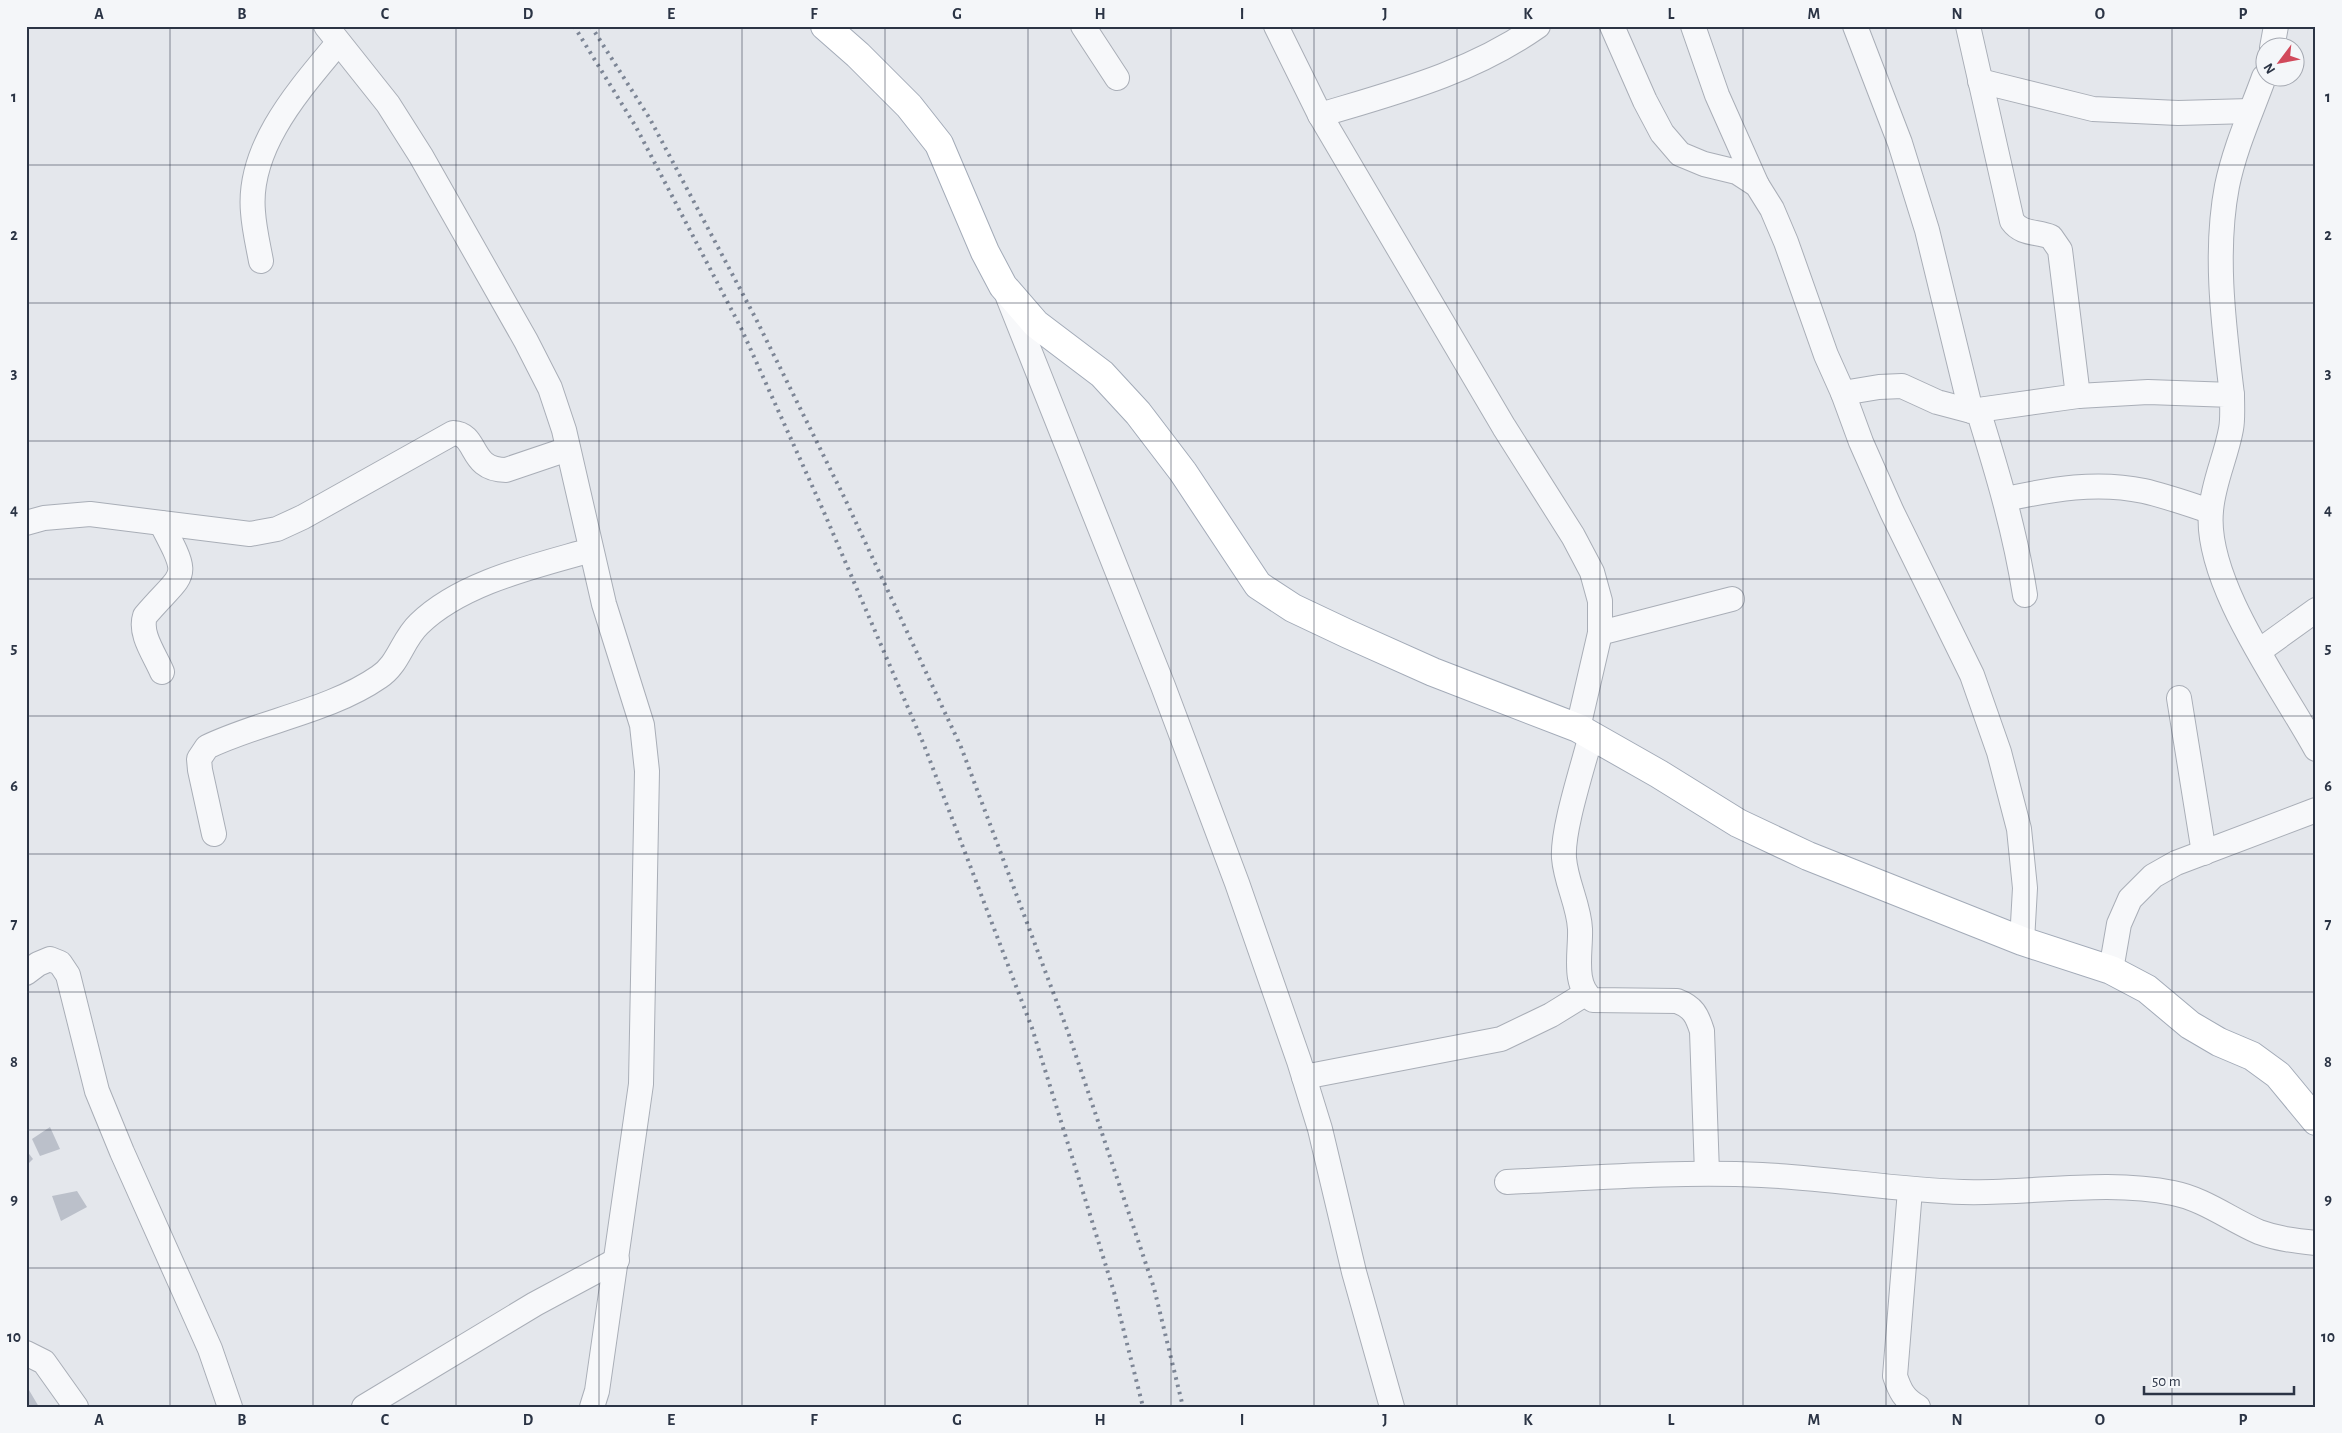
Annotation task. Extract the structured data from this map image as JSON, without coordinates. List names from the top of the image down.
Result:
{
  "scale_bar": "50 m",
  "north": "bottom left",
  "grid": {
    "columns": [
      "A",
      "B",
      "C",
      "D",
      "E",
      "F",
      "G",
      "H",
      "I",
      "J",
      "K",
      "L",
      "M",
      "N",
      "O",
      "P"
    ],
    "rows": [
      "1",
      "2",
      "3",
      "4",
      "5",
      "6",
      "7",
      "8",
      "9",
      "10"
    ]
  }
}
